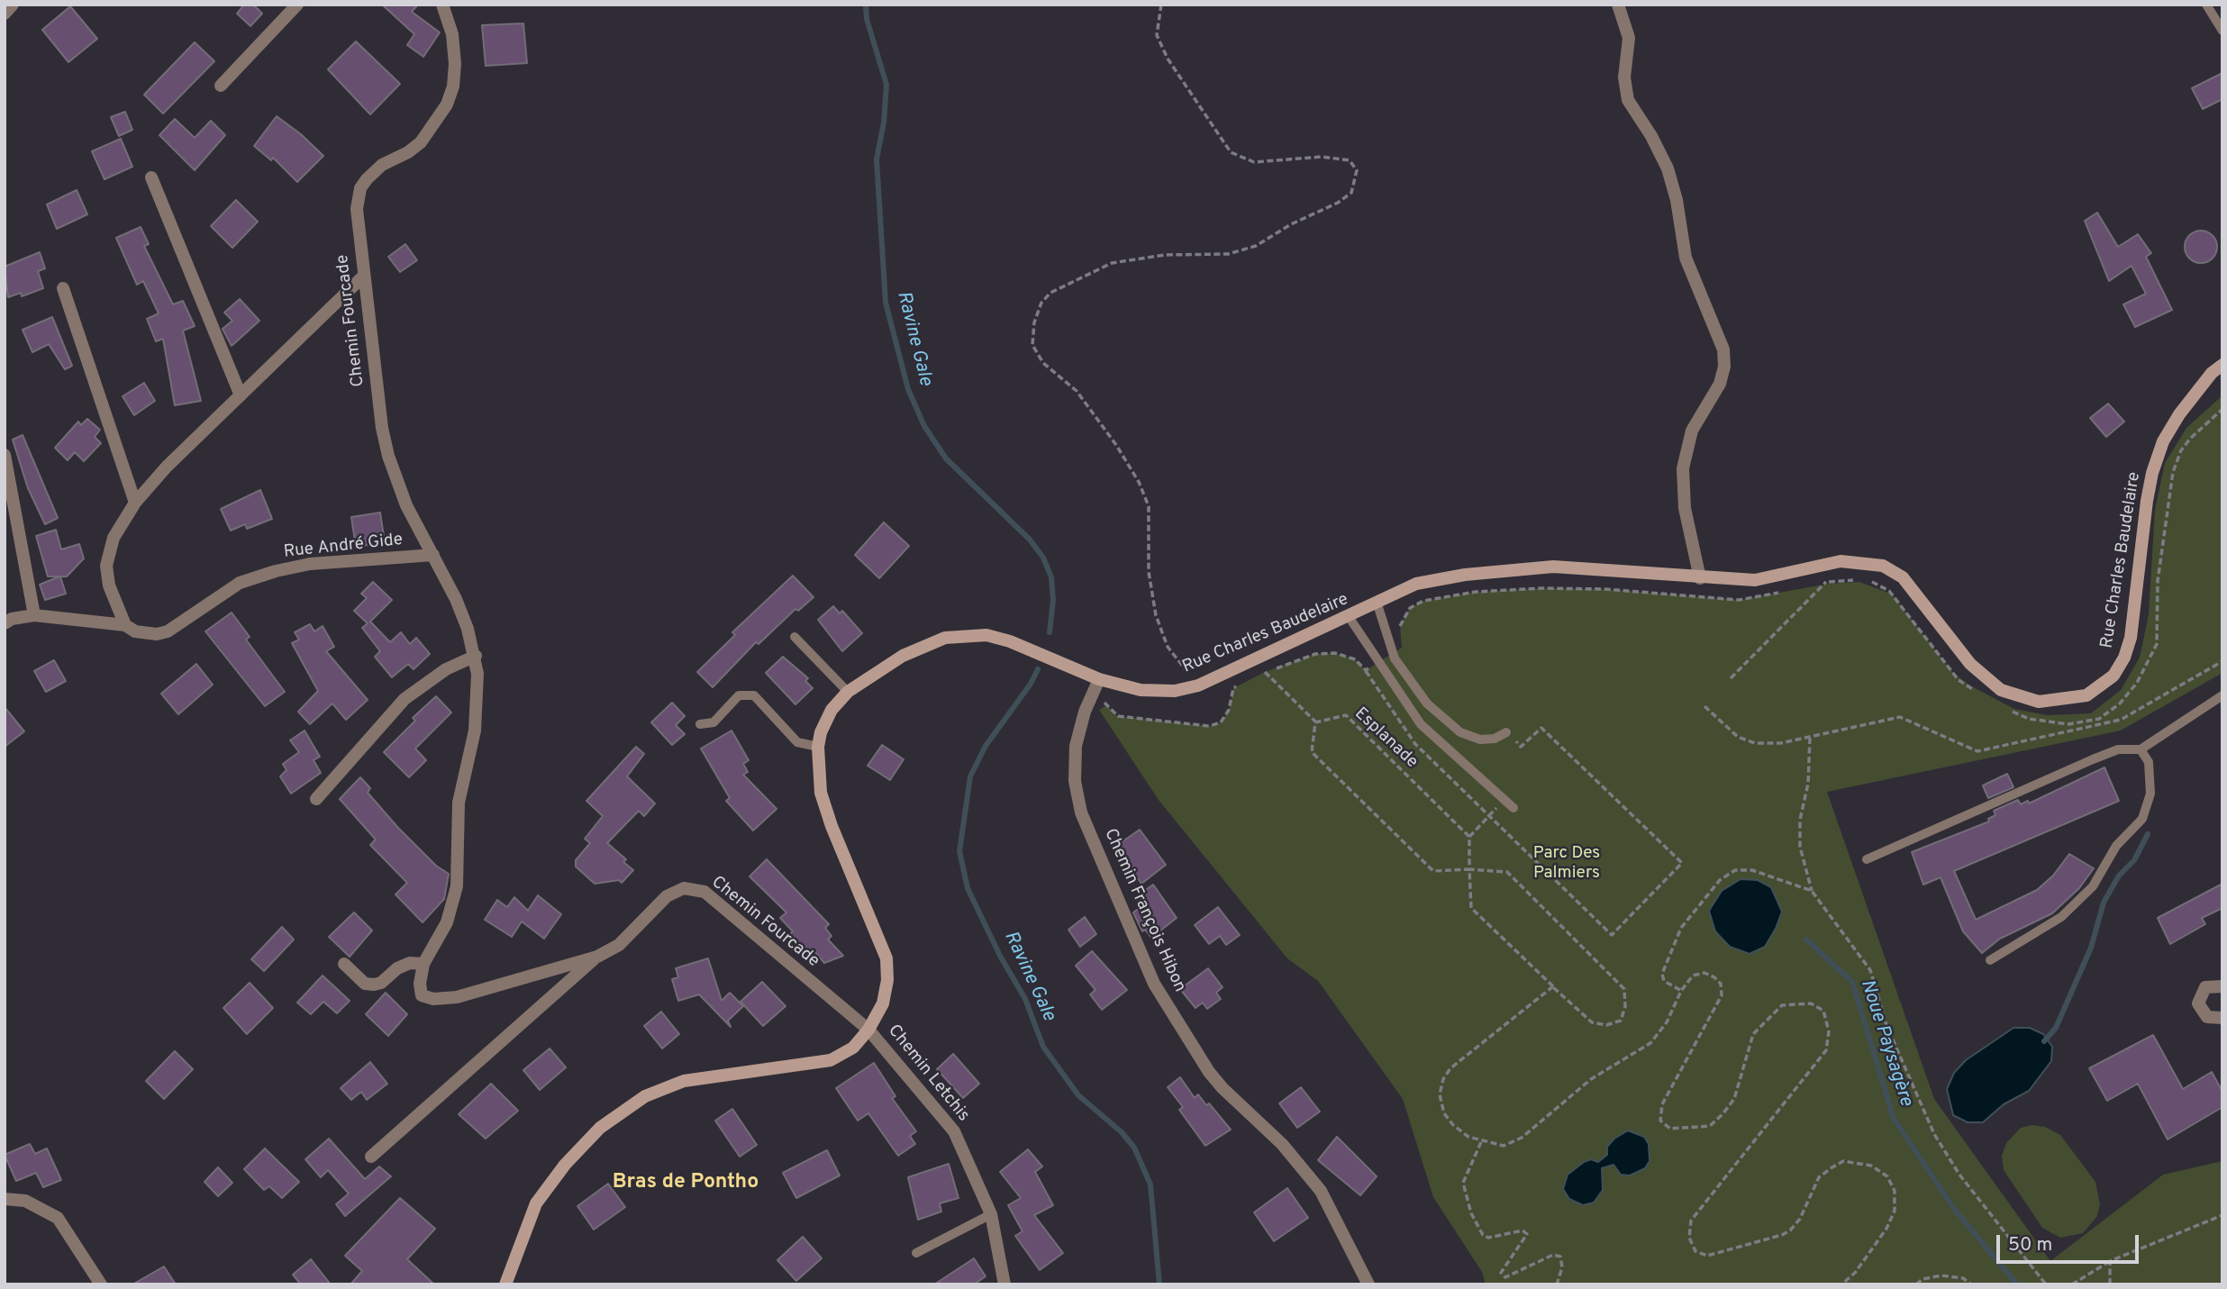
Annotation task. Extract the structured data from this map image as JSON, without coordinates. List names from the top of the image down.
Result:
{
  "streets": {
    "main road": ["Rue Charles Baudelaire"],
    "street": [
      "Chemin Fourcade",
      "Rue André Gide",
      "Chemin François Hibon",
      "Chemin Letchis"
    ],
    "path": ["Esplanade"]
  },
  "crossings": [
    ["Chemin Fourcade", "Rue André Gide"],
    ["Chemin Fourcade", "Rue Charles Baudelaire"],
    ["Chemin Fourcade", "Chemin Letchis"],
    ["Rue Charles Baudelaire", "Chemin François Hibon"],
    ["Rue Charles Baudelaire", "Chemin Letchis"]
  ],
  "districts": ["Bras de Pontho"],
  "water": ["Ravine Gale", "Noue Paysagère"],
  "parks": ["Parc Des Palmiers"],
  "scale_bar": "50 m"
}
